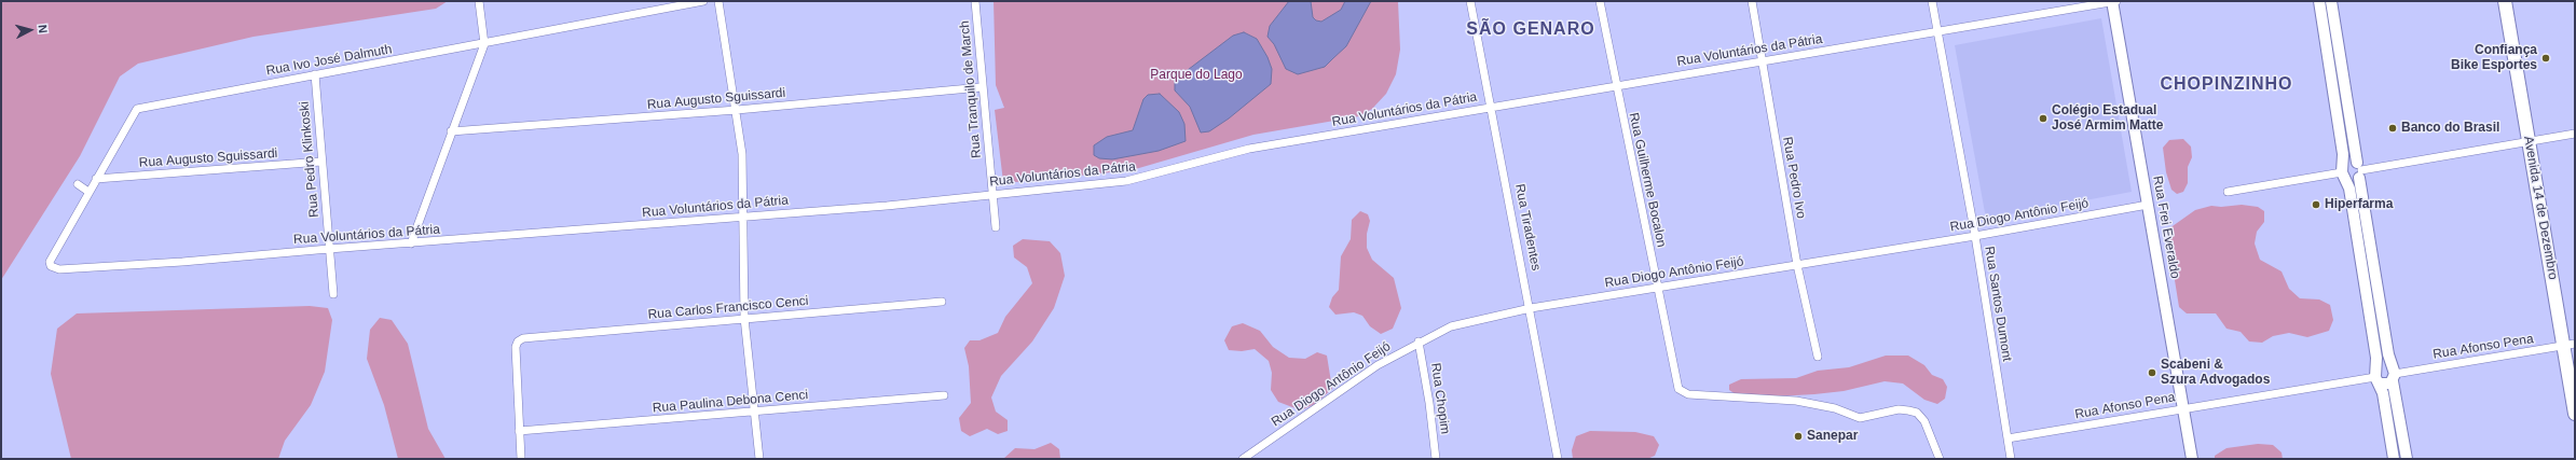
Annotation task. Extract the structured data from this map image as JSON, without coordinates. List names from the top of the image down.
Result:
{
  "streets": {
    "main road": ["Avenida 14 de Dezembro", "Rua Frei Everaldo"],
    "street": [
      "Rua Voluntários da Pátria",
      "Rua Ivo José Dalmuth",
      "Rua Tranquilo de March",
      "Rua Augusto Sguissardi",
      "Rua Pedro Klinkoski",
      "Rua Pedro Ivo",
      "Rua Guilherme Bocalon",
      "Rua Diogo Antônio Feijó",
      "Rua Tiradentes",
      "Rua Santos Dumont",
      "Rua Carlos Francisco Cenci",
      "Rua Afonso Pena",
      "Rua Chopim",
      "Rua Paulina Debona Cenci"
    ]
  },
  "crossings": [
    ["Rua Voluntários da Pátria", "Rua Ivo José Dalmuth"],
    ["Rua Voluntários da Pátria", "Rua Tranquilo de March"],
    ["Rua Voluntários da Pátria", "Rua Pedro Klinkoski"],
    ["Rua Voluntários da Pátria", "Rua Pedro Ivo"],
    ["Rua Voluntários da Pátria", "Rua Guilherme Bocalon"],
    ["Rua Voluntários da Pátria", "Rua Tiradentes"],
    ["Rua Voluntários da Pátria", "Rua Frei Everaldo"],
    ["Rua Voluntários da Pátria", "Rua Santos Dumont"],
    ["Rua Ivo José Dalmuth", "Rua Augusto Sguissardi"],
    ["Rua Ivo José Dalmuth", "Rua Pedro Klinkoski"],
    ["Rua Tranquilo de March", "Rua Augusto Sguissardi"],
    ["Rua Augusto Sguissardi", "Rua Pedro Klinkoski"],
    ["Rua Pedro Ivo", "Rua Diogo Antônio Feijó"],
    ["Rua Guilherme Bocalon", "Rua Diogo Antônio Feijó"],
    ["Avenida 14 de Dezembro", "Rua Afonso Pena"],
    ["Rua Diogo Antônio Feijó", "Rua Tiradentes"],
    ["Rua Diogo Antônio Feijó", "Rua Frei Everaldo"],
    ["Rua Diogo Antônio Feijó", "Rua Santos Dumont"],
    ["Rua Diogo Antônio Feijó", "Rua Chopim"],
    ["Rua Frei Everaldo", "Rua Afonso Pena"],
    ["Rua Santos Dumont", "Rua Afonso Pena"],
    ["Rua Carlos Francisco Cenci", "Rua Paulina Debona Cenci"]
  ],
  "districts": ["SÃO GENARO", "CHOPINZINHO"],
  "parks": ["Parque do Lago"],
  "places": [
    "Confiança Bike Esportes",
    "Colégio Estadual José Armim Matte",
    "Banco do Brasil",
    "Hiperfarma",
    "Scabeni & Szura Advogados",
    "Sanepar"
  ],
  "north": "right"
}
